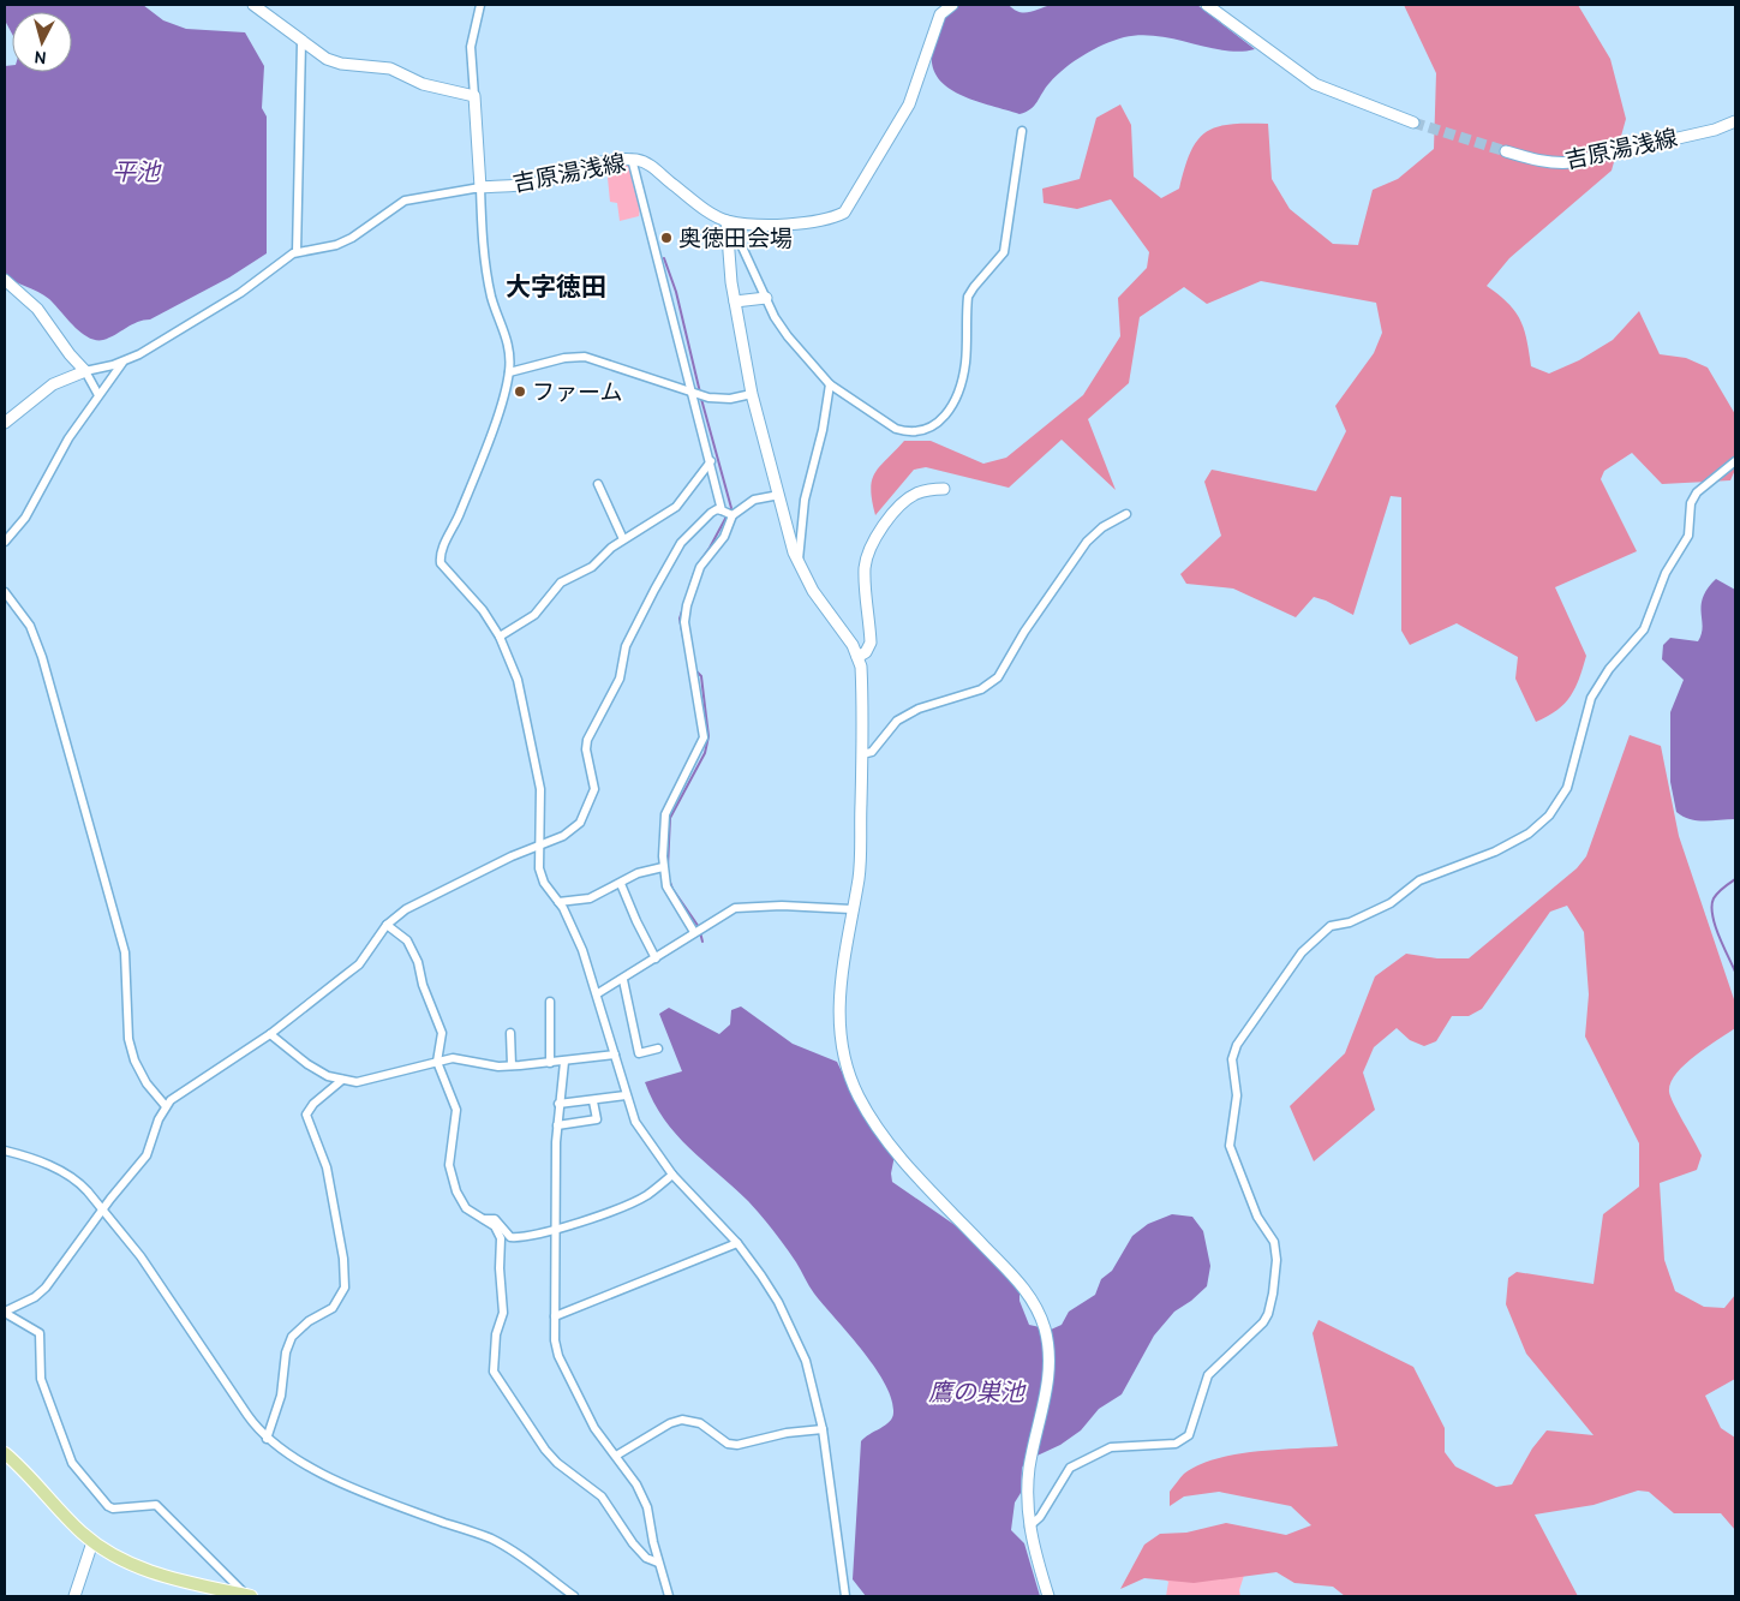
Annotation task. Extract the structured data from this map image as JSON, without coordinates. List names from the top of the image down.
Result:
{
  "streets": {
    "street": ["吉原湯浅線"]
  },
  "districts": ["大字徳田"],
  "water": ["平池", "鷹の巣池"],
  "places": ["奥徳田会場", "ファーム"],
  "north": "bottom"
}
